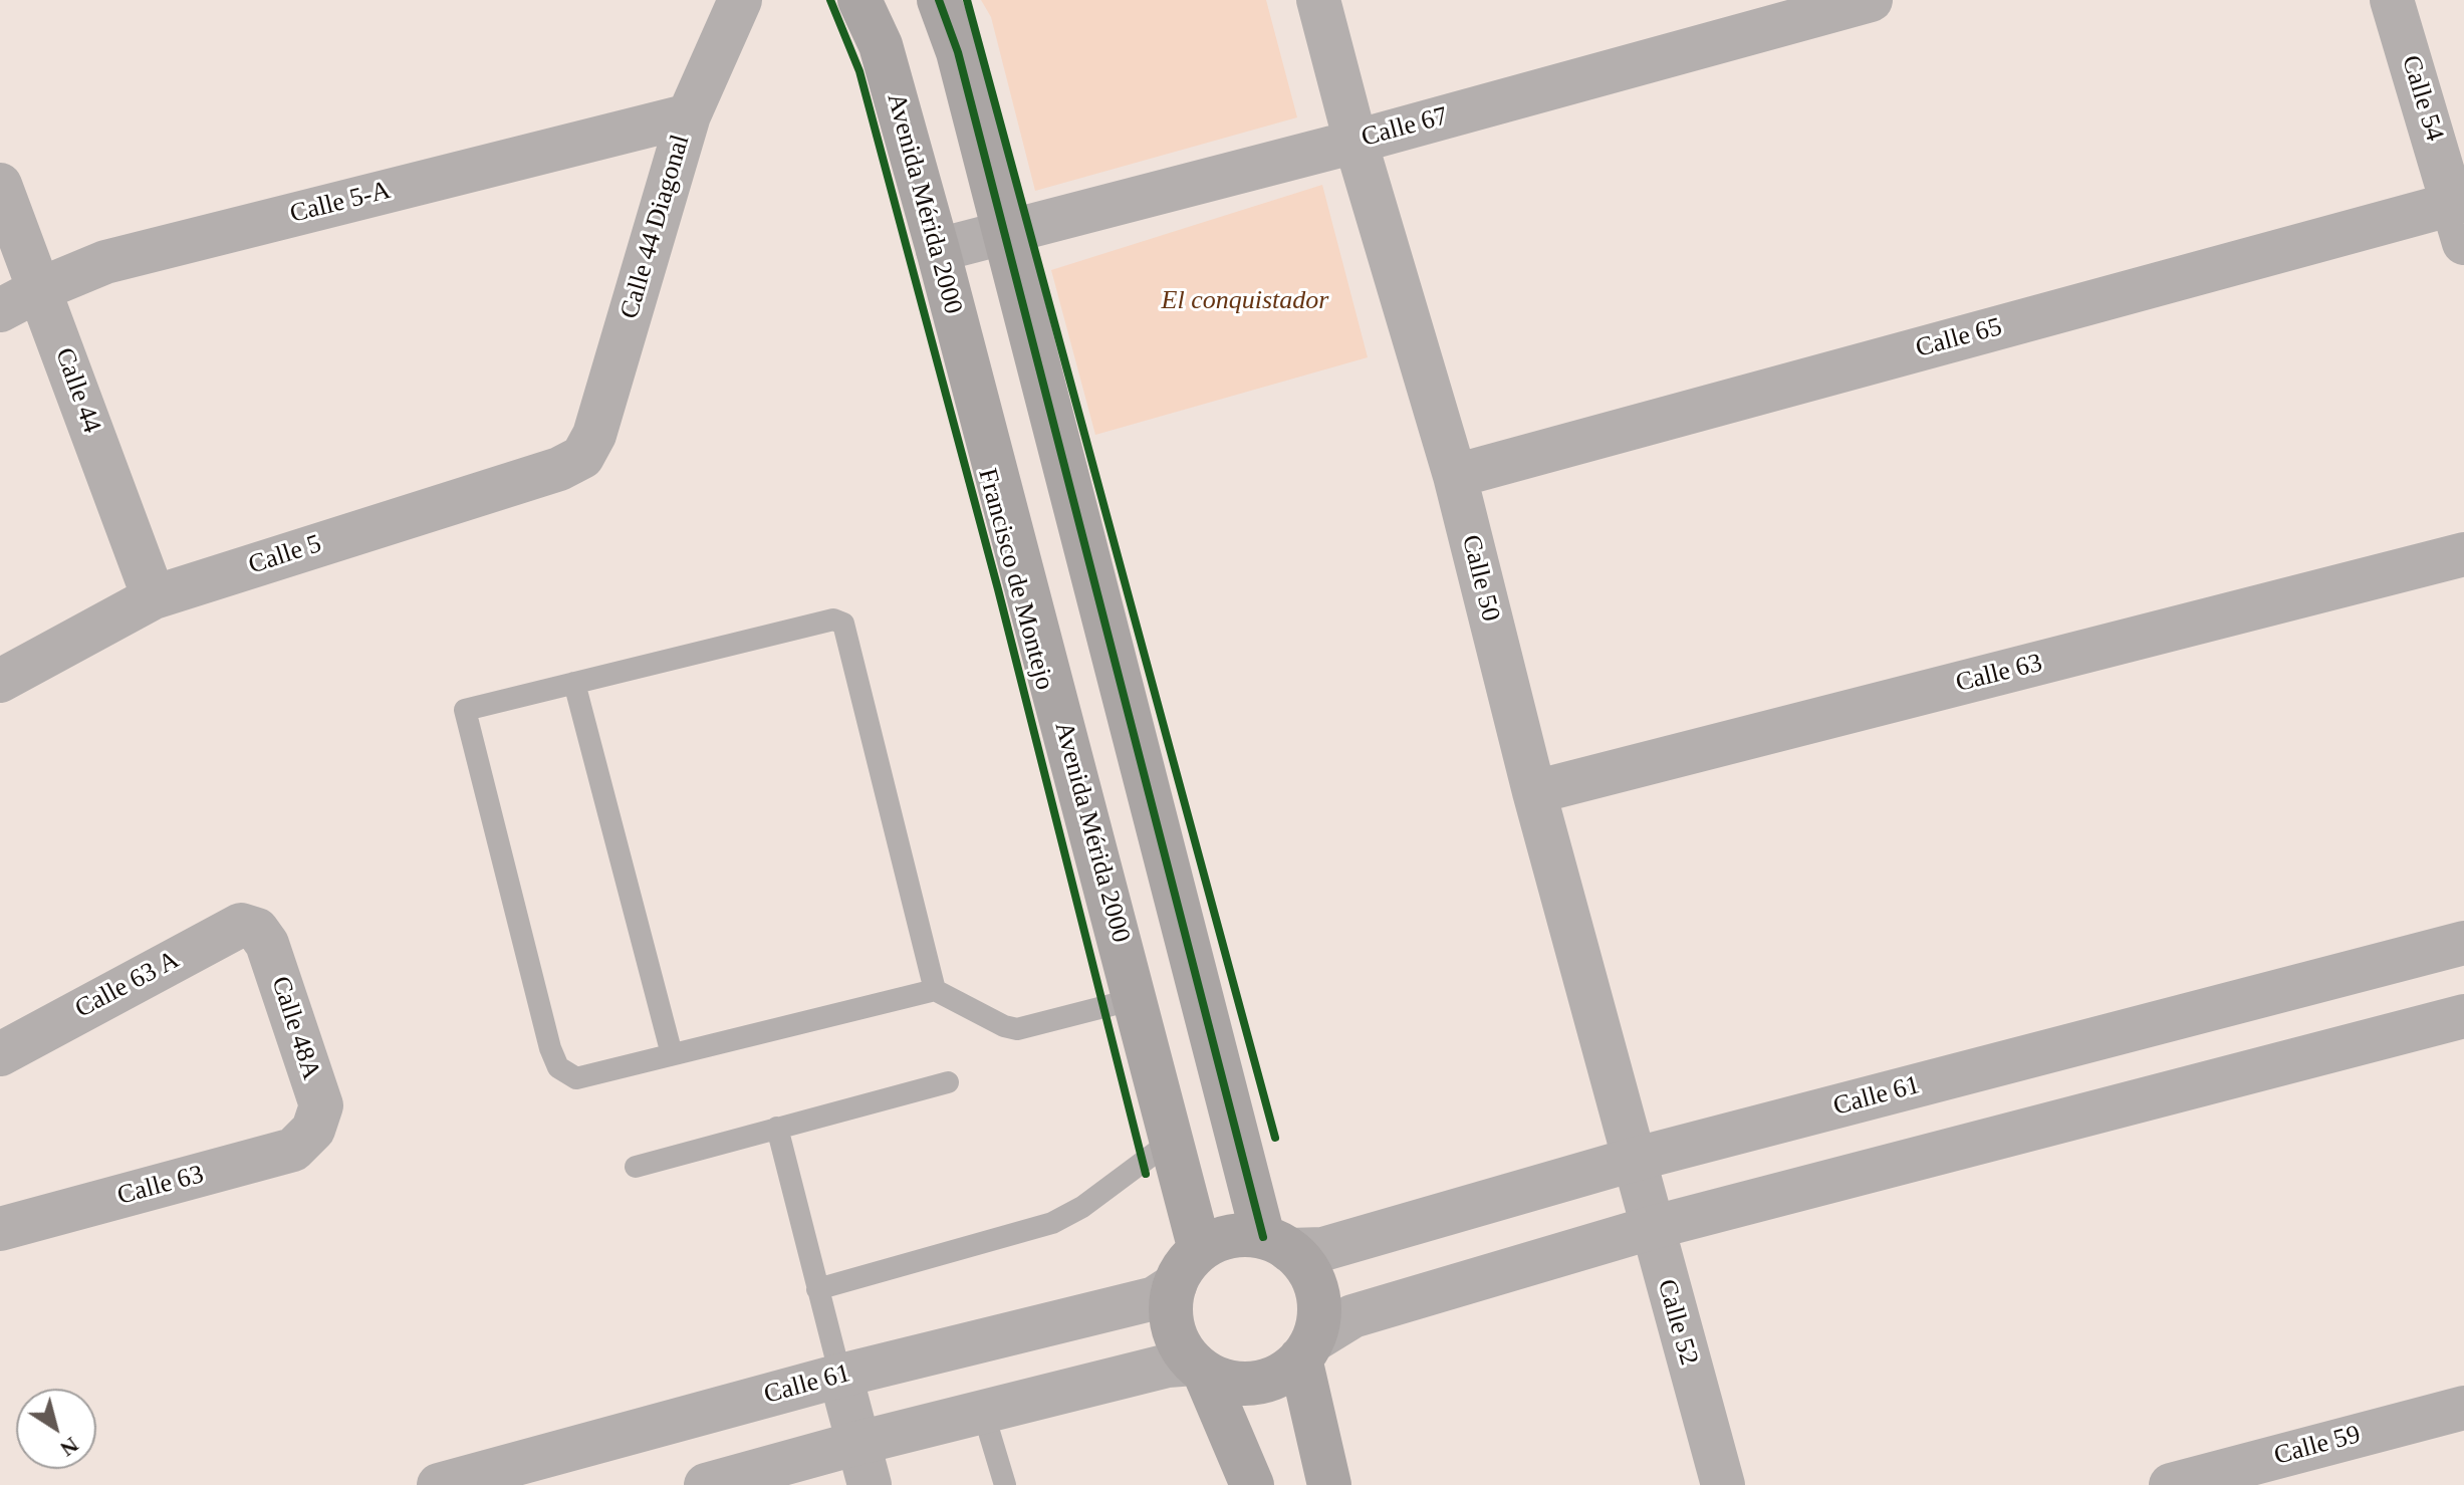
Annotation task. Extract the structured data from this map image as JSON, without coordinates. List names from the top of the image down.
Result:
{
  "streets": {
    "main road": ["Avenida Mérida 2000"],
    "street": [
      "Calle 54",
      "Calle 67",
      "Calle 5-A",
      "Calle 44 Diagonal",
      "Calle 65",
      "Calle 44",
      "Calle 5",
      "Calle 50",
      "Calle 63",
      "Calle 63 A",
      "Calle 48A",
      "Calle 61",
      "Calle 52",
      "Calle 59"
    ],
    "cycle path": ["Francisco de Montejo"]
  },
  "crossings": [
    ["Calle 54", "Calle 65"],
    ["Calle 67", "Avenida Mérida 2000"],
    ["Calle 67", "Calle 50"],
    ["Calle 5-A", "Calle 44 Diagonal"],
    ["Calle 5-A", "Calle 44"],
    ["Avenida Mérida 2000", "Calle 61"],
    ["Calle 44 Diagonal", "Calle 5"],
    ["Calle 65", "Calle 50"],
    ["Calle 44", "Calle 5"],
    ["Calle 50", "Calle 63"],
    ["Calle 50", "Calle 61"],
    ["Calle 50", "Calle 52"],
    ["Calle 63", "Calle 48A"],
    ["Calle 63 A", "Calle 48A"],
    ["Calle 61", "Calle 52"]
  ],
  "parks": ["El conquistador"],
  "north": "bottom right"
}
